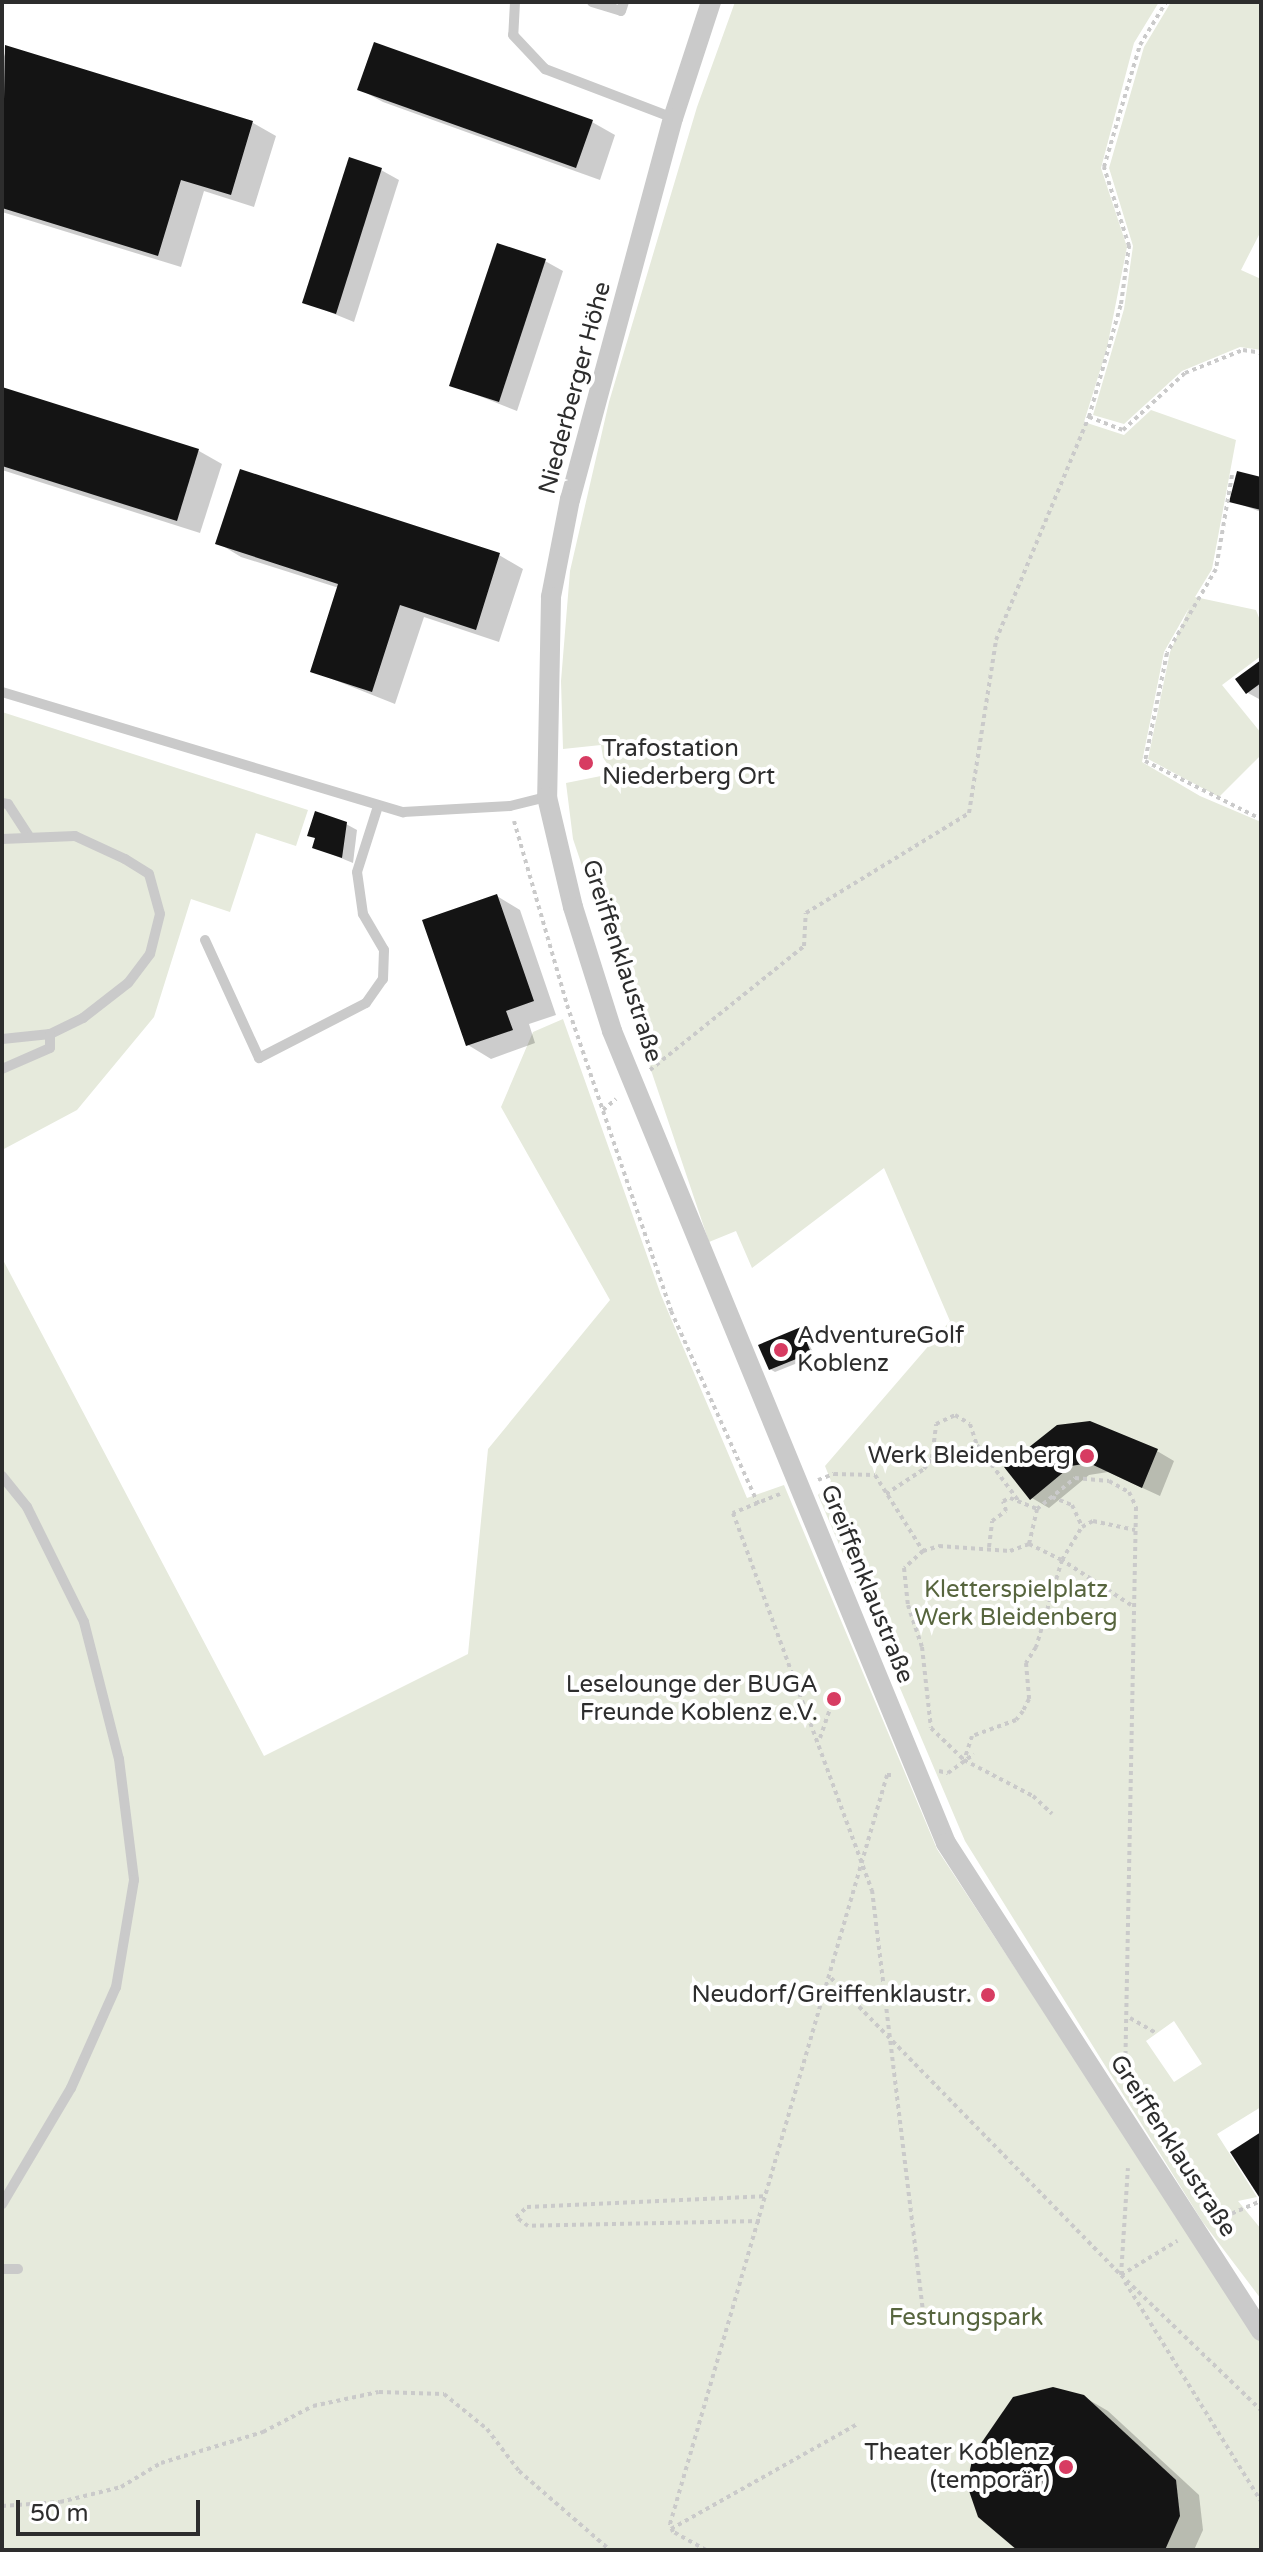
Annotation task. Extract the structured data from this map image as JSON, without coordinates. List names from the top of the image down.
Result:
{
  "streets": {
    "street": ["Niederberger Höhe", "Greiffenklaustraße"]
  },
  "crossings": [
    ["Niederberger Höhe", "Greiffenklaustraße"]
  ],
  "parks": ["Kletterspielplatz Werk Bleidenberg", "Festungspark"],
  "places": [
    "Trafostation Niederberg Ort",
    "AdventureGolf Koblenz",
    "Werk Bleidenberg",
    "Leselounge der BUGA Freunde Koblenz e.V.",
    "Neudorf/Greiffenklaustr.",
    "Theater Koblenz (temporär)"
  ],
  "scale_bar": "50 m"
}
